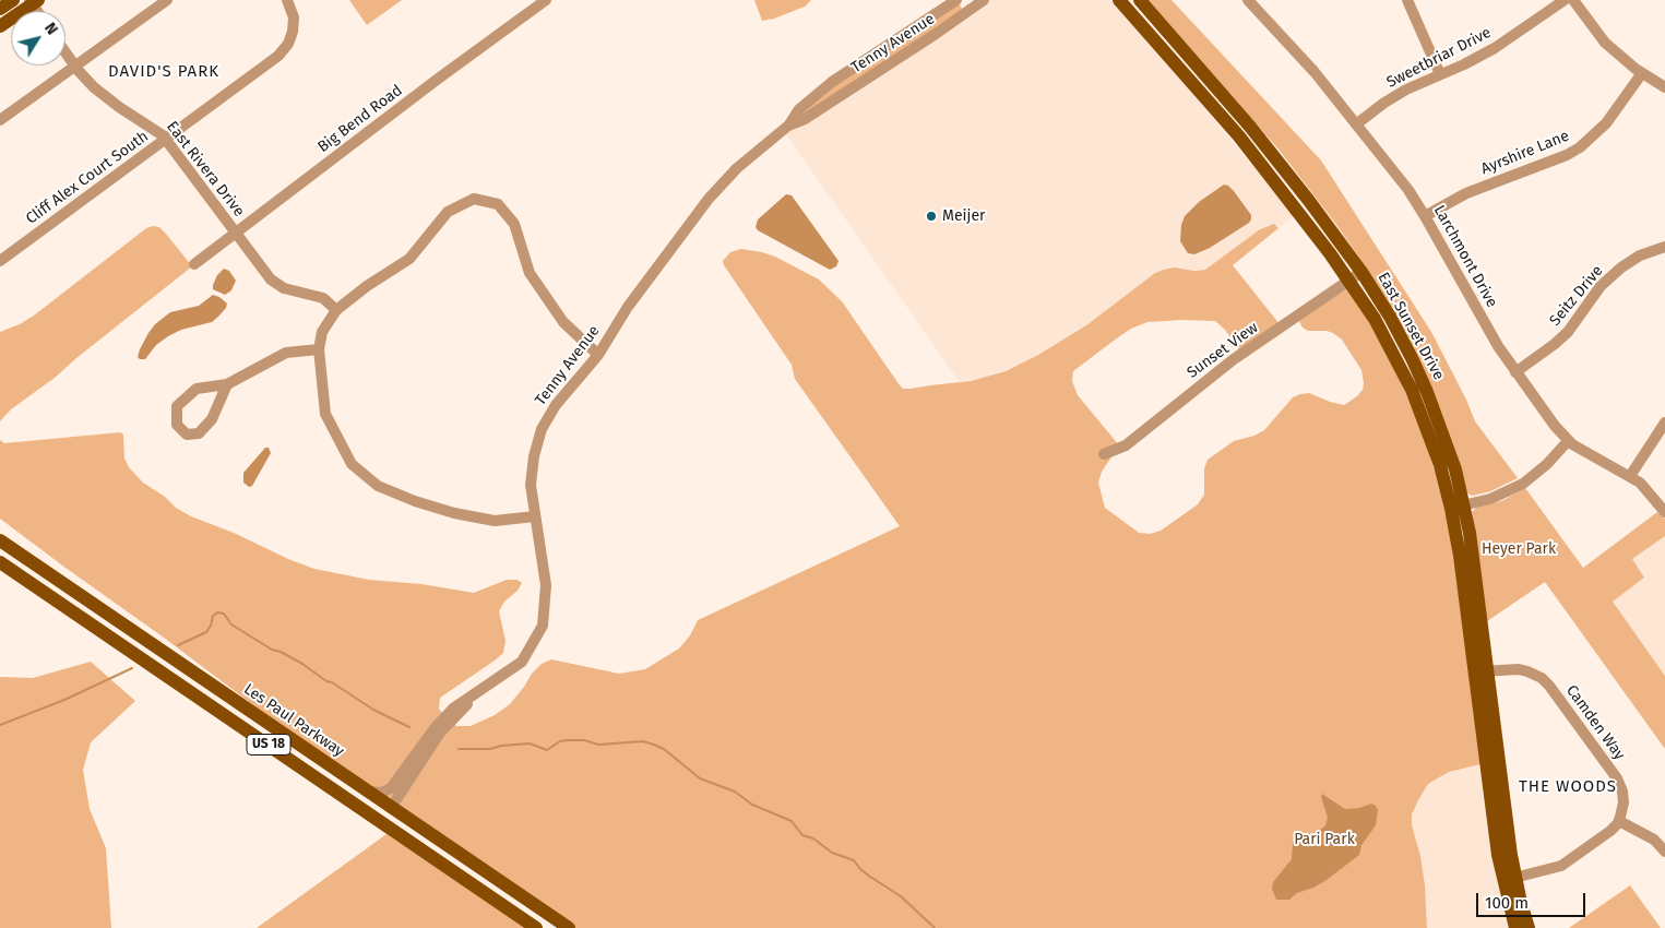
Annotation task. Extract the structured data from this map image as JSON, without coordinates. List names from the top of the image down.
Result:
{
  "streets": {
    "main road": ["East Sunset Drive", "Les Paul Parkway", "US 18"],
    "street": [
      "Tenny Avenue",
      "Sweetbriar Drive",
      "Big Bend Road",
      "Ayrshire Lane",
      "East Rivera Drive",
      "Cliff Alex Court South",
      "Larchmont Drive",
      "Seitz Drive",
      "Sunset View",
      "Camden Way"
    ]
  },
  "crossings": [
    ["Tenny Avenue", "Les Paul Parkway"],
    ["Sweetbriar Drive", "Larchmont Drive"],
    ["Big Bend Road", "East Rivera Drive"],
    ["Ayrshire Lane", "Larchmont Drive"],
    ["East Rivera Drive", "Cliff Alex Court South"],
    ["Larchmont Drive", "Seitz Drive"],
    ["East Sunset Drive", "Sunset View"],
    ["East Sunset Drive", "Camden Way"]
  ],
  "districts": ["DAVID'S PARK", "THE WOODS"],
  "parks": ["Heyer Park", "Pari Park"],
  "places": ["Meijer"],
  "scale_bar": "100 m",
  "north": "top right"
}
